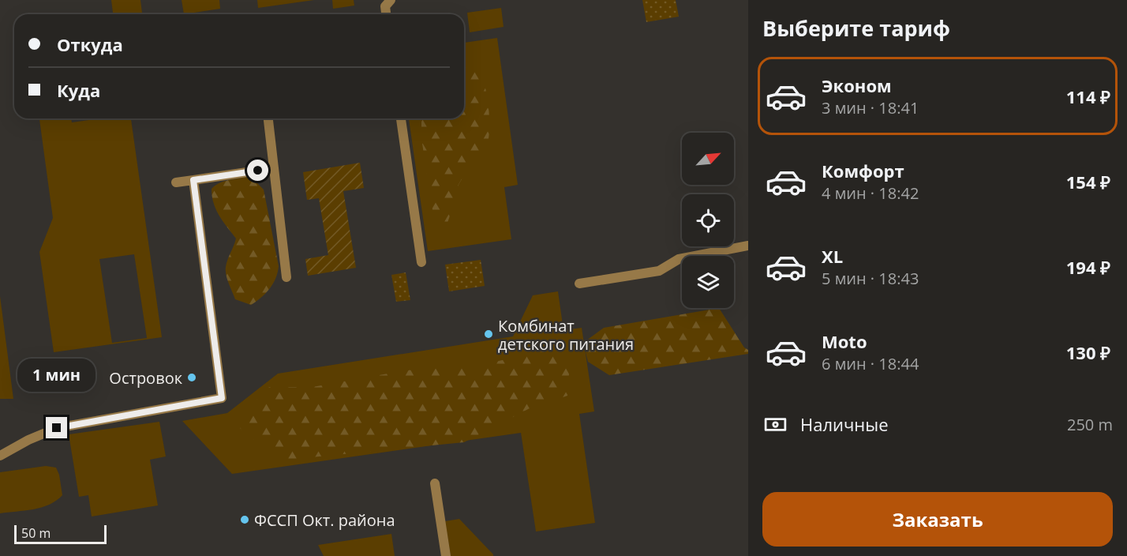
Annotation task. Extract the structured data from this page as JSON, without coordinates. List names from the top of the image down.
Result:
{
  "places": ["Комбинат детского питания", "Островок", "ФССП Окт. района"],
  "scale_bar": "50 m",
  "north": "top right",
  "page": {
    "heading": "Выберите тариф",
    "banner": ["Откуда", "Куда"],
    "list": [
      {
        "name": "Эконом",
        "note": "3 мин · 18:41",
        "value": "114 ₽"
      },
      {
        "name": "Комфорт",
        "note": "4 мин · 18:42",
        "value": "154 ₽"
      },
      {
        "name": "XL",
        "note": "5 мин · 18:43",
        "value": "194 ₽"
      },
      {
        "name": "Moto",
        "note": "6 мин · 18:44",
        "value": "130 ₽"
      }
    ],
    "bubble": "1 мин",
    "pay": ["Наличные", "250 m"],
    "buttons": "Заказать",
    "scale": "50 m"
  }
}
